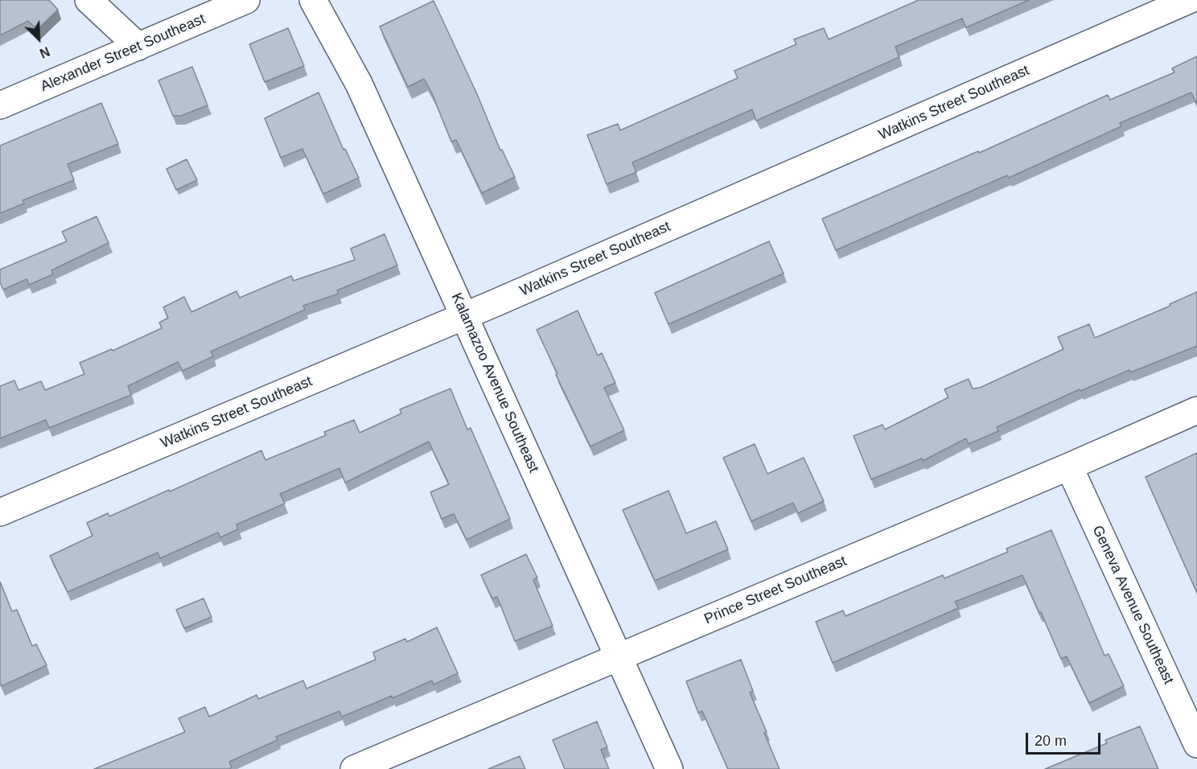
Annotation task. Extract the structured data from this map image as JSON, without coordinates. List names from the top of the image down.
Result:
{
  "streets": {
    "street": [
      "Alexander Street Southeast",
      "Watkins Street Southeast",
      "Kalamazoo Avenue Southeast",
      "Prince Street Southeast",
      "Geneva Avenue Southeast"
    ]
  },
  "crossings": [
    ["Watkins Street Southeast", "Kalamazoo Avenue Southeast"],
    ["Kalamazoo Avenue Southeast", "Prince Street Southeast"],
    ["Prince Street Southeast", "Geneva Avenue Southeast"]
  ],
  "scale_bar": "20 m",
  "north": "bottom right"
}
